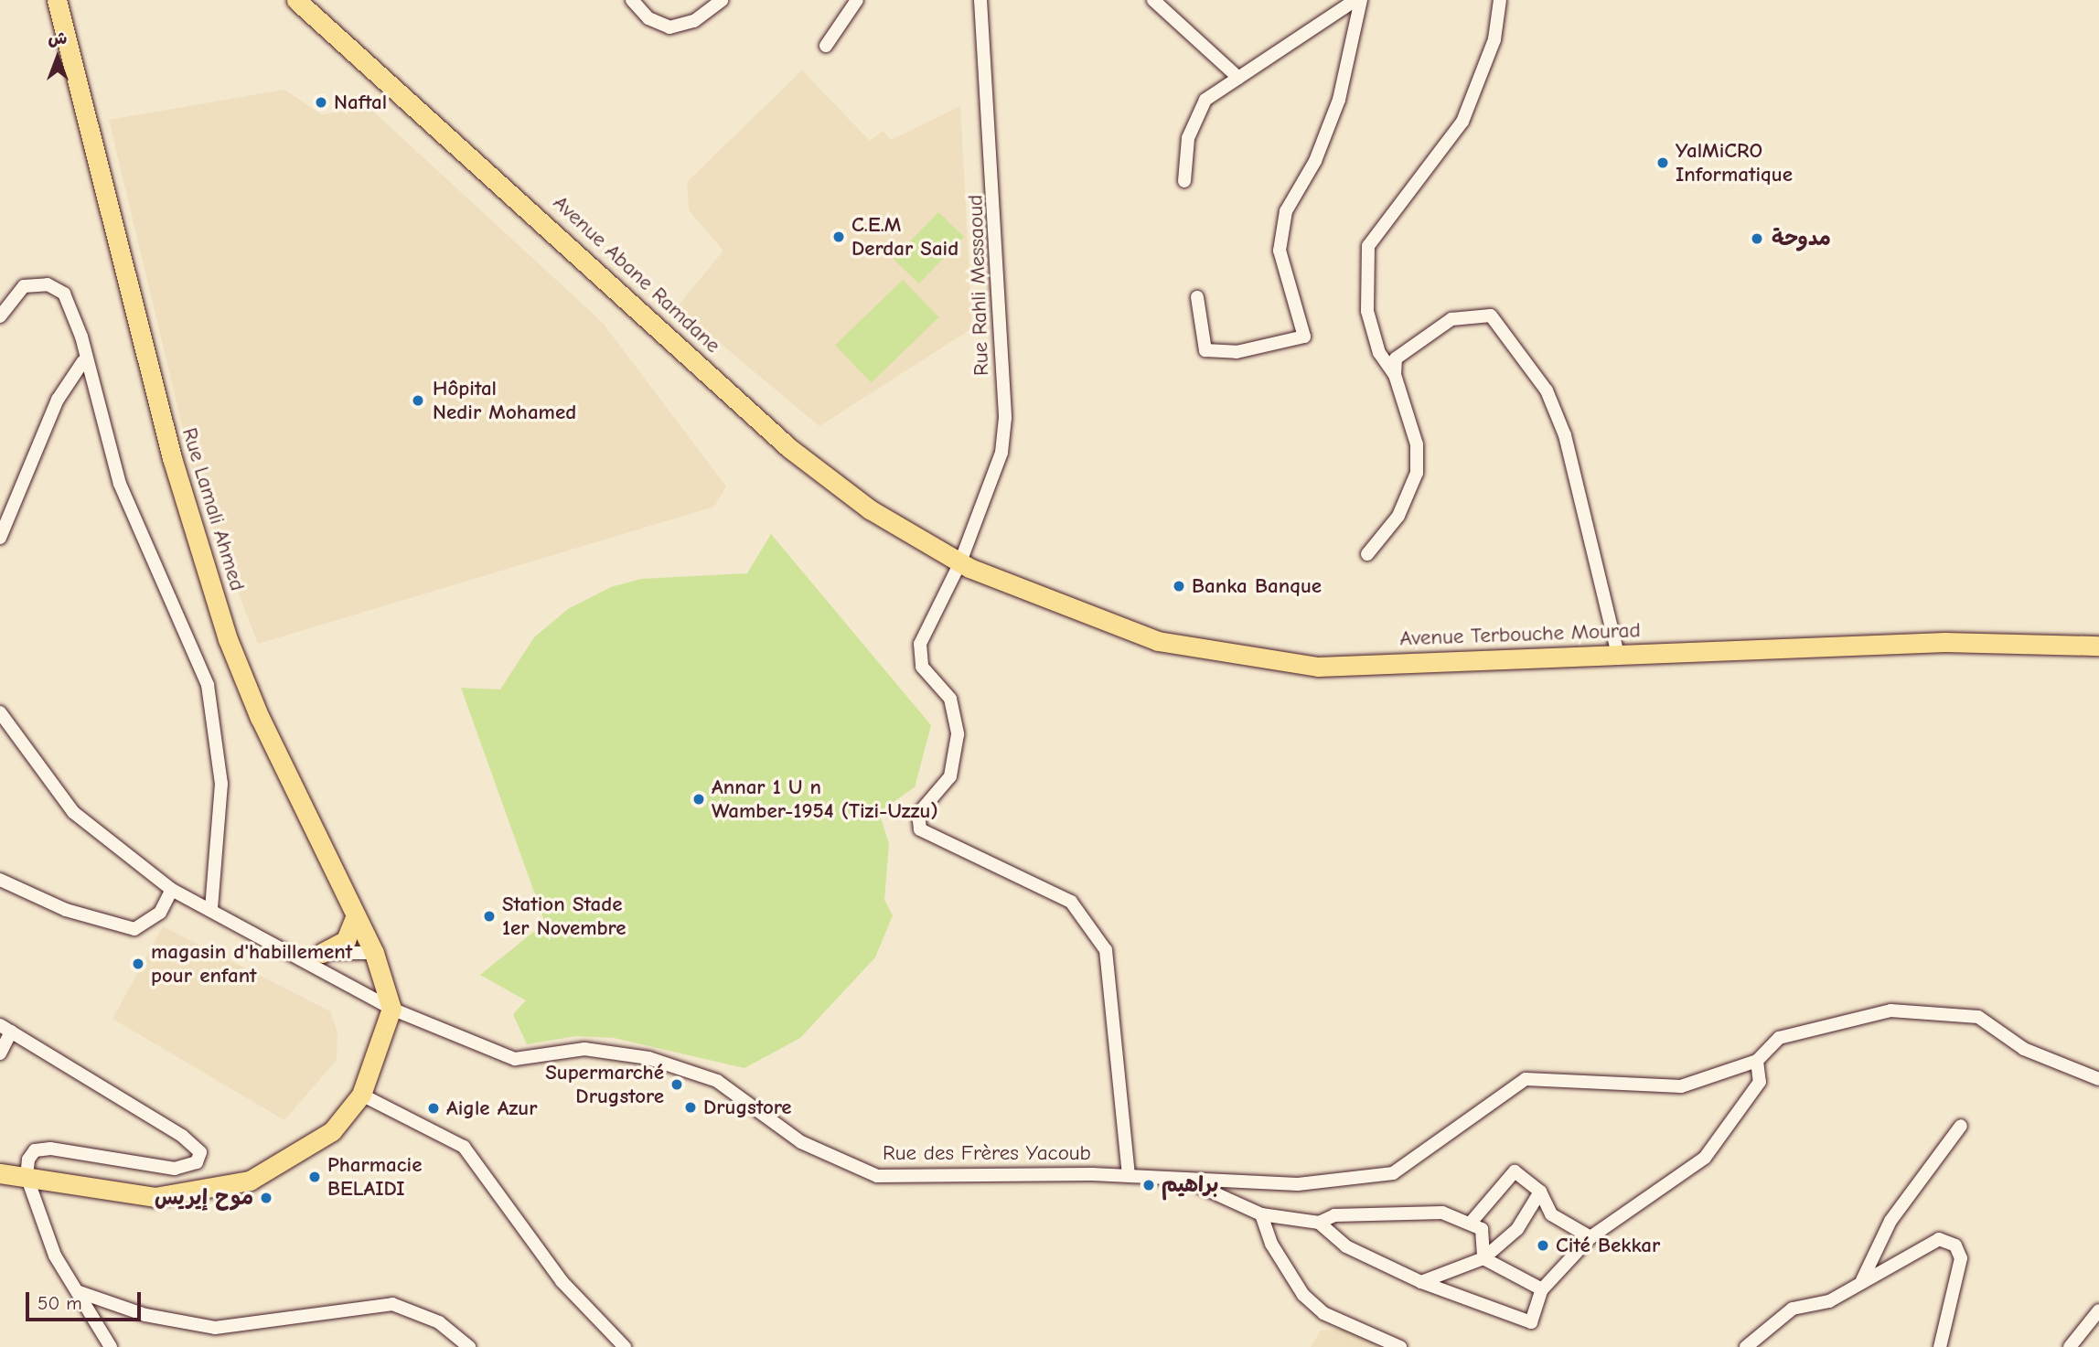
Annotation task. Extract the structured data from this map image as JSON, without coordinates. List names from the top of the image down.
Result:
{
  "streets": {
    "main road": ["Avenue Abane Ramdane", "Rue Lamali Ahmed", "Avenue Terbouche Mourad"],
    "street": ["Rue Rahli Messaoud", "Rue des Frères Yacoub"]
  },
  "crossings": [
    ["Avenue Abane Ramdane", "Rue Rahli Messaoud"],
    ["Avenue Abane Ramdane", "Avenue Terbouche Mourad"],
    ["Rue Rahli Messaoud", "Avenue Terbouche Mourad"],
    ["Rue Rahli Messaoud", "Rue des Frères Yacoub"],
    ["Rue Lamali Ahmed", "Rue des Frères Yacoub"]
  ],
  "places": [
    "Naftal",
    "YalMiCRO Informatique",
    "C.E.M Derdar Said",
    "مدوحة",
    "Hôpital Nedir Mohamed",
    "Banka Banque",
    "Annar 1 U n Wamber-1954 (Tizi-Uzzu)",
    "Station Stade 1er Novembre",
    "magasin d'habillement pour enfant",
    "Supermarché Drugstore",
    "Drugstore",
    "Aigle Azur",
    "Pharmacie BELAIDI",
    "براهيم",
    "موح إيريس",
    "Cité Bekkar"
  ],
  "scale_bar": "50 m",
  "north": "top"
}
